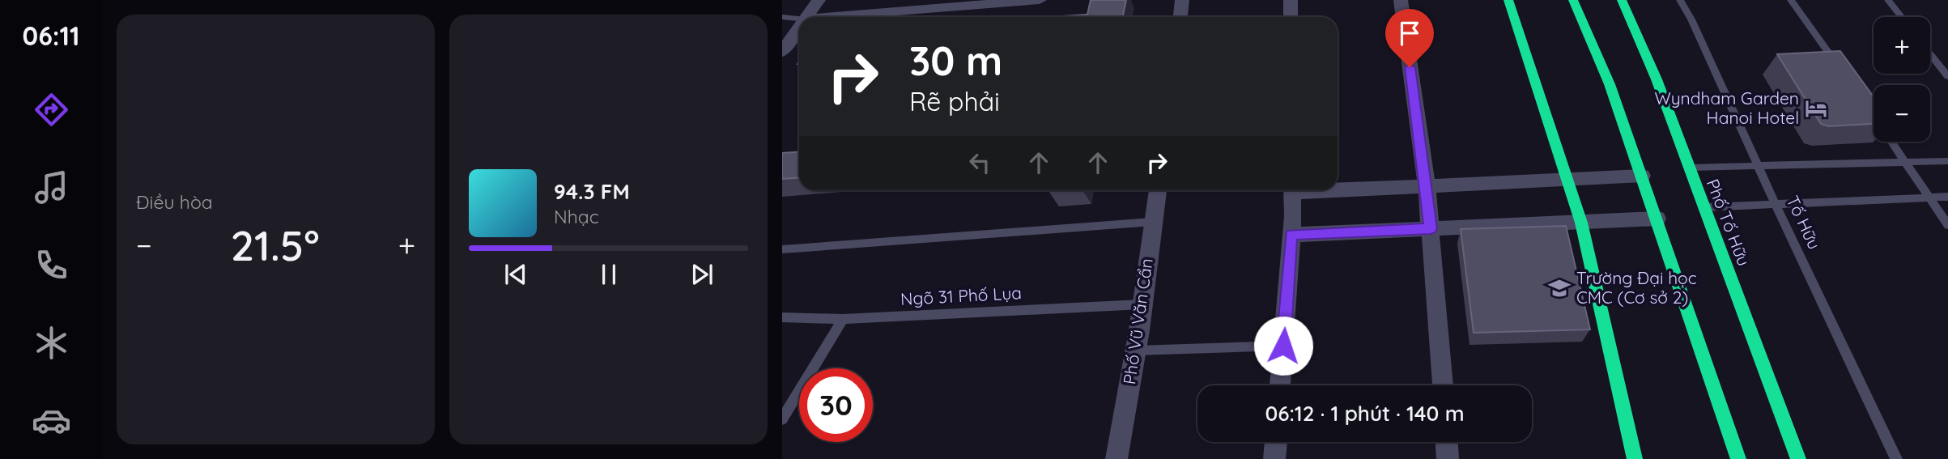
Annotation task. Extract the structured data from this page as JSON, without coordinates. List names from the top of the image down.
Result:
{
  "streets": {
    "main road": ["Phố Tố Hữu"],
    "street": ["Phố Vũ Văn Cẩn"],
    "lane": ["Tố Hữu", "Ngõ 31 Phố Lụa"]
  },
  "crossings": [
    ["Ngõ 31 Phố Lụa", "Phố Vũ Văn Cẩn"]
  ],
  "places": {
    "hotel": ["Wyndham Garden Hanoi Hotel"],
    "school or university": ["Trường Đại học CMC (Cơ sở 2)"]
  },
  "page": {
    "tabs": "06:11",
    "tile": "Điều hòa",
    "map_buttons": ["+", "−"],
    "turn": ["30 m", "Rẽ phải"],
    "song": ["94.3 FM", "Nhạc"],
    "heat": ["−", "21.5°", "+"],
    "limit": "30",
    "trip": "06:12 · 1 phút · 140 m"
  }
}
